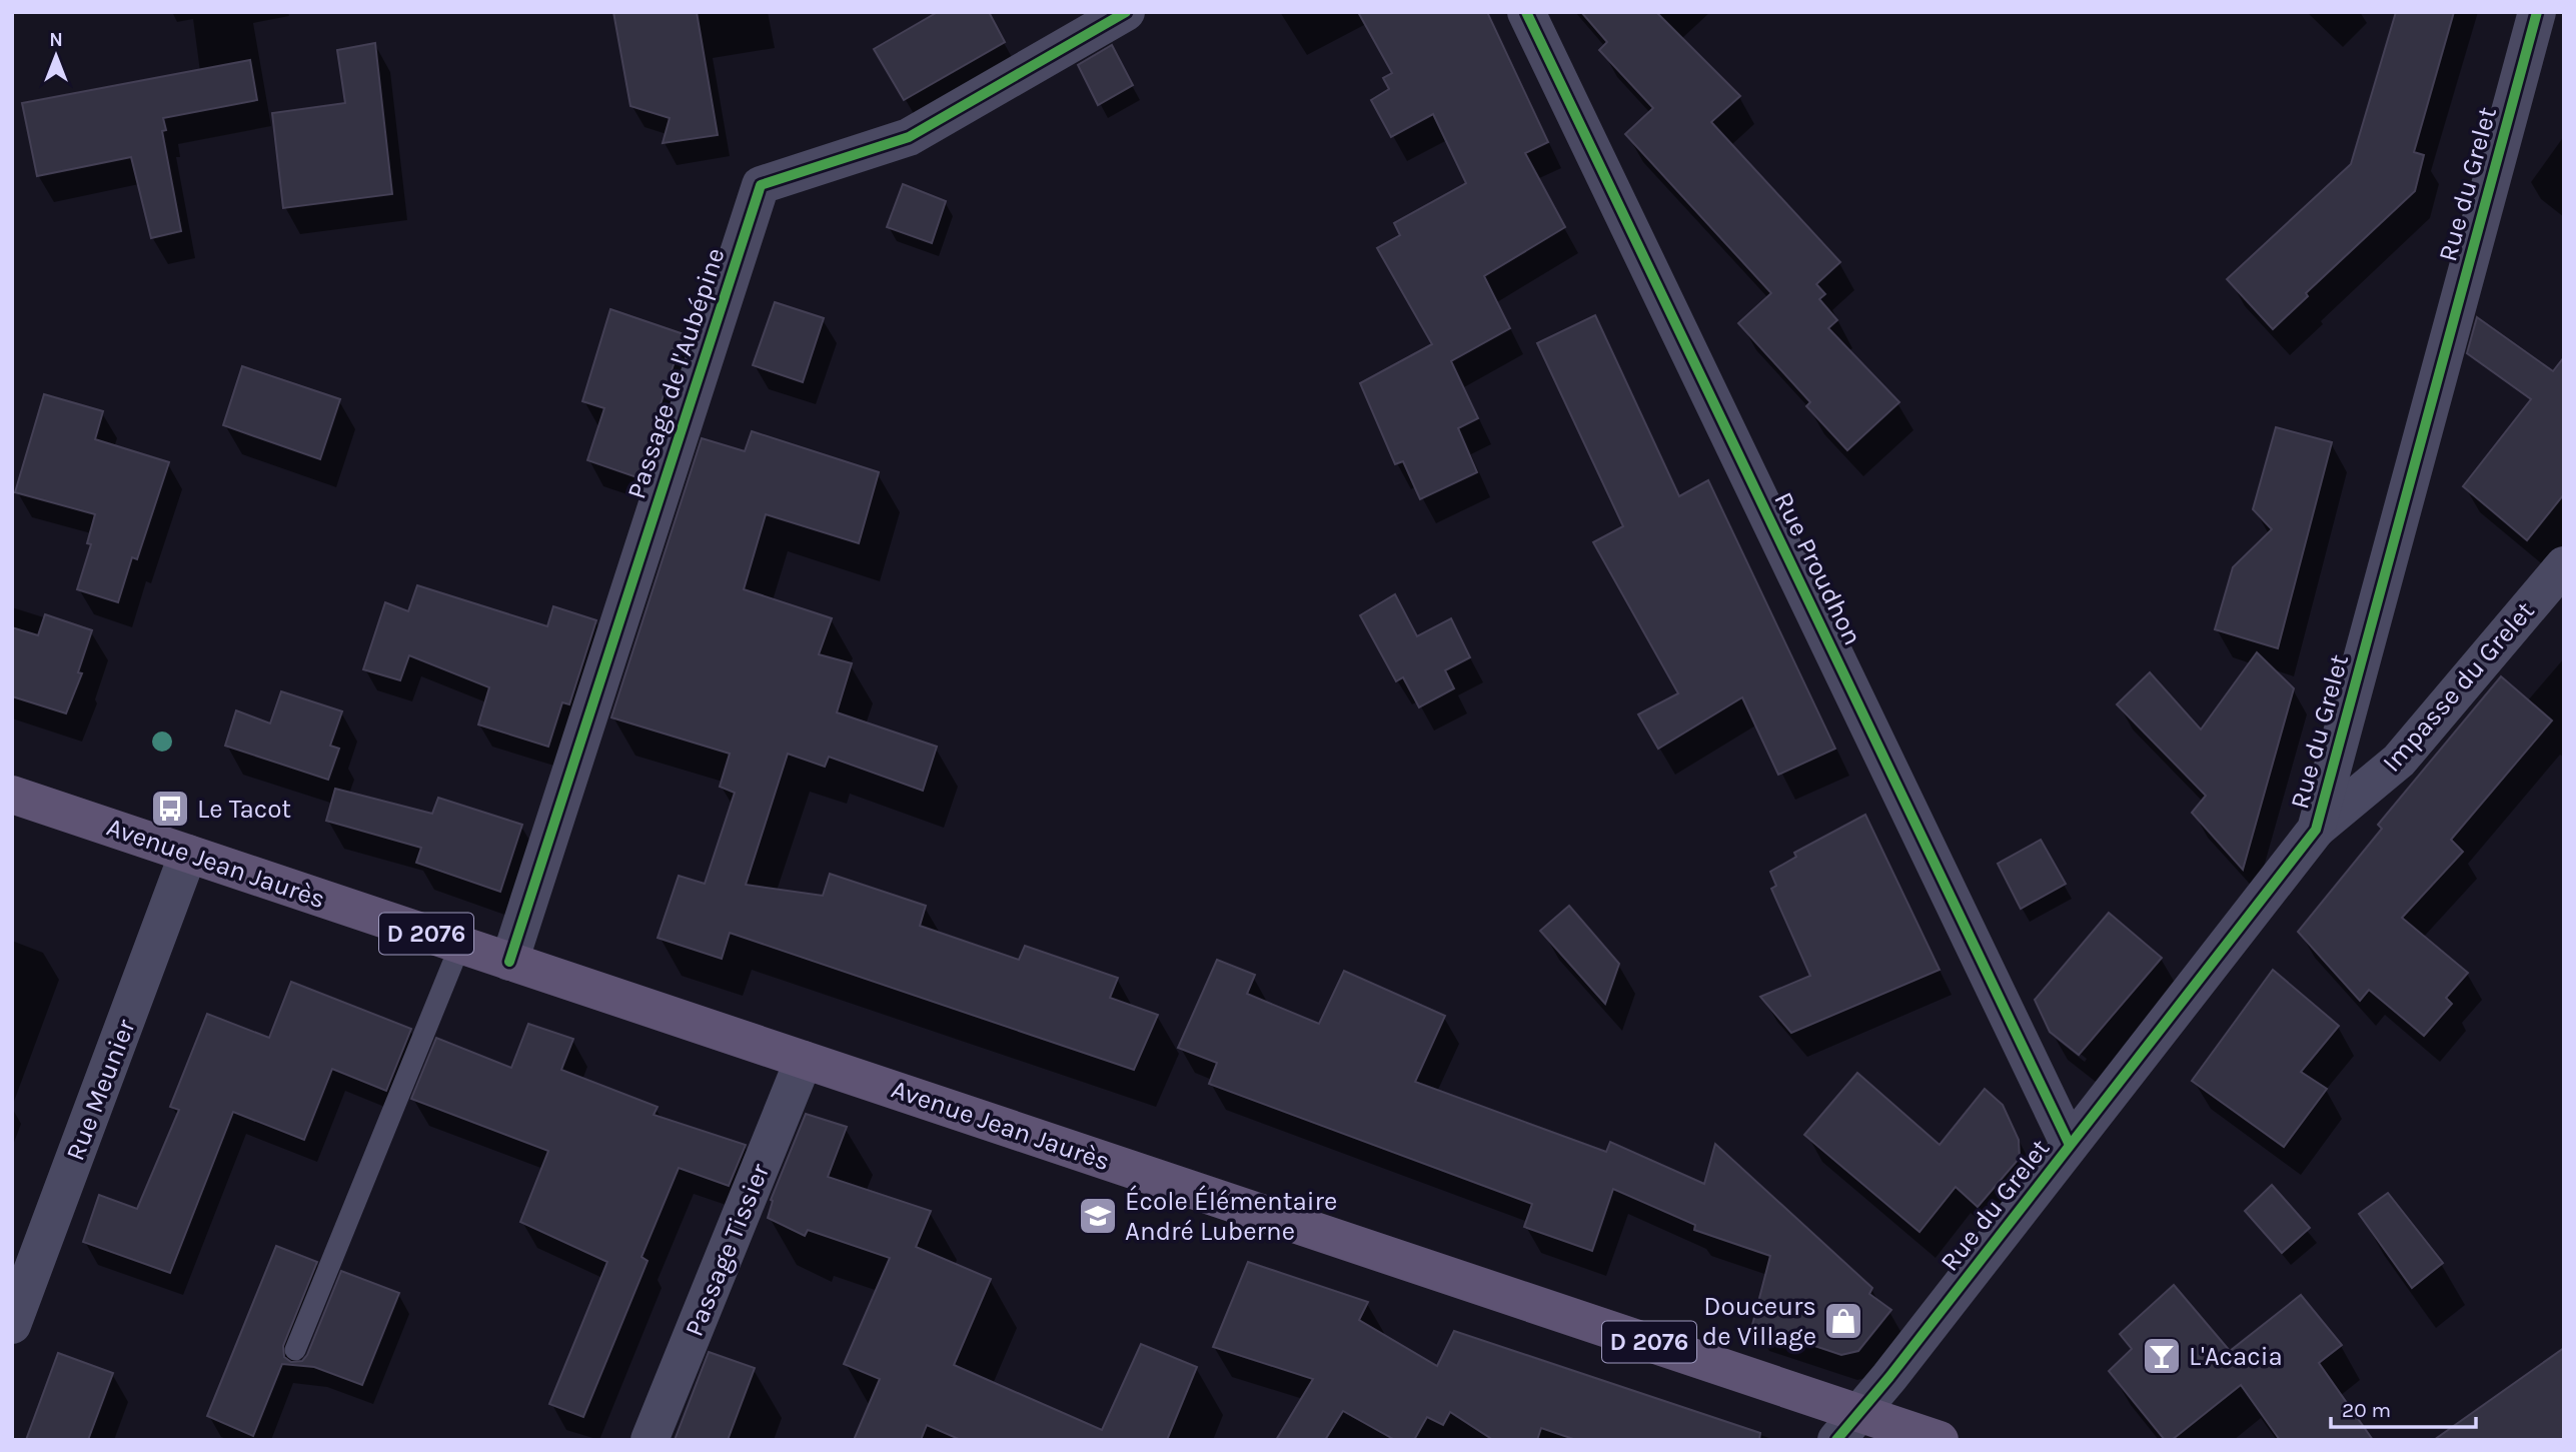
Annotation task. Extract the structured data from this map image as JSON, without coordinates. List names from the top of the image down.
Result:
{
  "streets": {
    "main road": ["Avenue Jean Jaurès", "D 2076"],
    "street": [
      "Rue du Grelet",
      "Passage de l'Aubépine",
      "Rue Proudhon",
      "Impasse du Grelet",
      "Rue Meunier",
      "Passage Tissier"
    ]
  },
  "crossings": [
    ["Rue du Grelet", "Rue Proudhon"],
    ["Rue du Grelet", "Impasse du Grelet"],
    ["Rue du Grelet", "Avenue Jean Jaurès"],
    ["Rue du Grelet", "D 2076"],
    ["Passage de l'Aubépine", "Avenue Jean Jaurès"],
    ["Avenue Jean Jaurès", "D 2076"],
    ["Avenue Jean Jaurès", "Rue Meunier"],
    ["Avenue Jean Jaurès", "Passage Tissier"]
  ],
  "places": {
    "bus stop": ["Le Tacot"],
    "school or university": ["École Élémentaire André Luberne"],
    "shop": ["Douceurs de Village"],
    "bar": ["L'Acacia"]
  },
  "scale_bar": "20 m",
  "north": "top"
}
